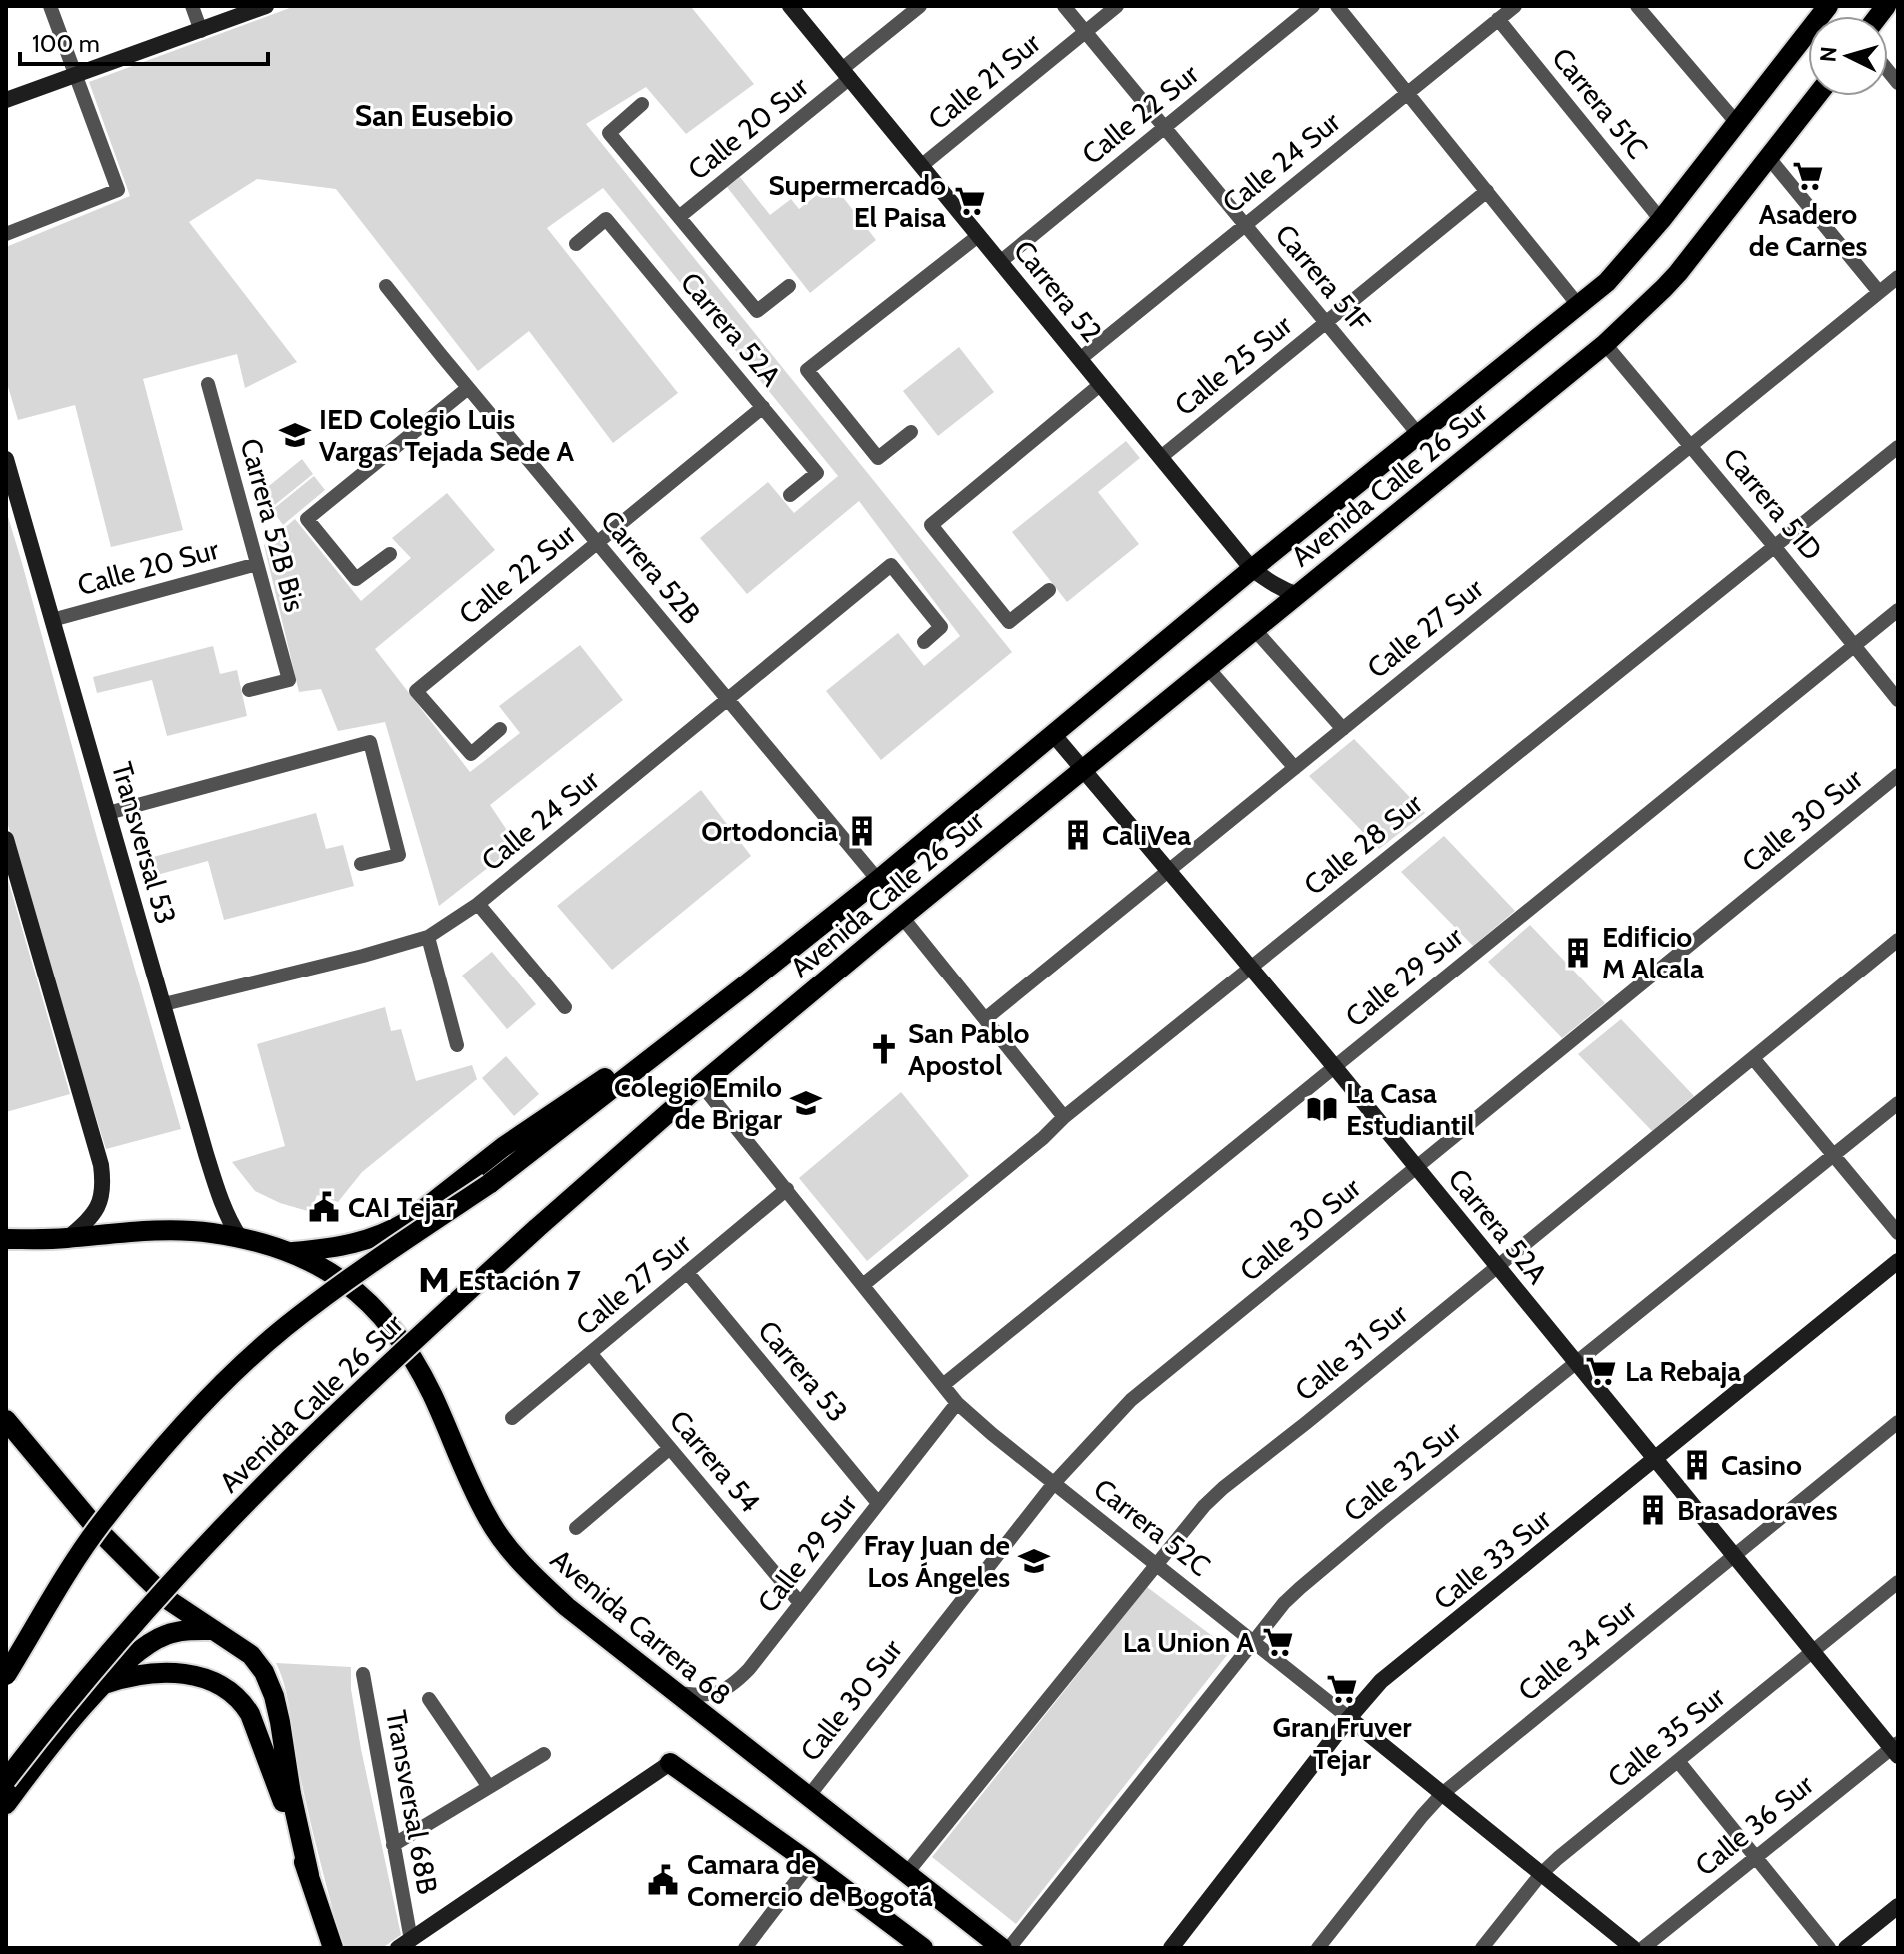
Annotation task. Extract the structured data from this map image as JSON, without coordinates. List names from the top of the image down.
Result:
{
  "streets": {
    "main road": ["Avenida Calle 26 Sur", "Avenida Carrera 68"],
    "street": [
      "Calle 21 Sur",
      "Carrera 51C",
      "Calle 22 Sur",
      "Calle 20 Sur",
      "Calle 24 Sur",
      "Carrera 51F",
      "Carrera 52",
      "Carrera 52A",
      "Calle 25 Sur",
      "Carrera 51D",
      "Carrera 52B Bis",
      "Carrera 52B",
      "Calle 27 Sur",
      "Calle 30 Sur",
      "Transversal 53",
      "Calle 28 Sur",
      "Calle 29 Sur",
      "Calle 31 Sur",
      "Carrera 53",
      "Carrera 54",
      "Calle 32 Sur",
      "Carrera 52C",
      "Calle 33 Sur",
      "Calle 34 Sur",
      "Calle 35 Sur",
      "Transversal 68B",
      "Calle 36 Sur"
    ]
  },
  "crossings": [
    ["Calle 21 Sur", "Carrera 51F"],
    ["Calle 21 Sur", "Carrera 52"],
    ["Carrera 51C", "Calle 24 Sur"],
    ["Carrera 51C", "Avenida Calle 26 Sur"],
    ["Calle 22 Sur", "Carrera 51F"],
    ["Calle 22 Sur", "Carrera 52"],
    ["Calle 22 Sur", "Carrera 52A"],
    ["Calle 22 Sur", "Carrera 52B"],
    ["Calle 20 Sur", "Carrera 52"],
    ["Calle 20 Sur", "Carrera 52A"],
    ["Calle 20 Sur", "Carrera 52B Bis"],
    ["Calle 20 Sur", "Transversal 53"],
    ["Calle 24 Sur", "Carrera 51F"],
    ["Calle 24 Sur", "Carrera 52"],
    ["Calle 24 Sur", "Carrera 52B"],
    ["Calle 24 Sur", "Transversal 53"],
    ["Carrera 51F", "Calle 25 Sur"],
    ["Carrera 51F", "Avenida Calle 26 Sur"],
    ["Carrera 52", "Carrera 52A"],
    ["Carrera 52", "Calle 25 Sur"],
    ["Carrera 52", "Avenida Calle 26 Sur"],
    ["Carrera 52A", "Avenida Calle 26 Sur"],
    ["Carrera 52A", "Calle 27 Sur"],
    ["Carrera 52A", "Calle 30 Sur"],
    ["Carrera 52A", "Calle 28 Sur"],
    ["Carrera 52A", "Calle 29 Sur"],
    ["Carrera 52A", "Calle 31 Sur"],
    ["Carrera 52A", "Calle 32 Sur"],
    ["Carrera 52A", "Calle 33 Sur"],
    ["Carrera 52A", "Calle 34 Sur"],
    ["Carrera 52A", "Calle 35 Sur"],
    ["Carrera 52A", "Calle 36 Sur"],
    ["Avenida Calle 26 Sur", "Carrera 51D"],
    ["Avenida Calle 26 Sur", "Carrera 52B"],
    ["Avenida Calle 26 Sur", "Carrera 52C"],
    ["Carrera 51D", "Calle 27 Sur"],
    ["Carrera 51D", "Calle 28 Sur"],
    ["Carrera 51D", "Calle 29 Sur"],
    ["Carrera 52B Bis", "Carrera 52B"],
    ["Calle 27 Sur", "Carrera 53"],
    ["Calle 27 Sur", "Carrera 54"],
    ["Calle 27 Sur", "Carrera 52C"],
    ["Calle 30 Sur", "Carrera 52C"],
    ["Calle 30 Sur", "Avenida Carrera 68"],
    ["Transversal 53", "Avenida Carrera 68"],
    ["Calle 28 Sur", "Carrera 52C"],
    ["Calle 29 Sur", "Carrera 53"],
    ["Calle 29 Sur", "Carrera 54"],
    ["Calle 29 Sur", "Carrera 52C"],
    ["Calle 29 Sur", "Avenida Carrera 68"],
    ["Calle 31 Sur", "Carrera 52C"],
    ["Calle 31 Sur", "Avenida Carrera 68"],
    ["Calle 32 Sur", "Carrera 52C"],
    ["Carrera 52C", "Calle 33 Sur"],
    ["Carrera 52C", "Calle 34 Sur"],
    ["Carrera 52C", "Calle 35 Sur"]
  ],
  "districts": ["San Eusebio"],
  "places": {
    "supermarket": [
      "Asadero de Carnes",
      "Supermercado El Paisa",
      "La Rebaja",
      "La Union A",
      "Gran Fruver Tejar"
    ],
    "school or university": ["IED Colegio Luis Vargas Tejada Sede A", "Colegio Emilo de Brigar", "Fray Juan de Los Ángeles"],
    "building": [
      "Ortodoncia",
      "CaliVea",
      "Edificio M Alcala",
      "Casino",
      "Brasadoraves"
    ],
    "church": ["San Pablo Apostol"],
    "library": ["La Casa Estudiantil"],
    "public building": ["CAI Tejar", "Camara de Comercio de Bogotá"],
    "metro station": ["Estación 7"]
  },
  "scale_bar": "100 m",
  "north": "left"
}
